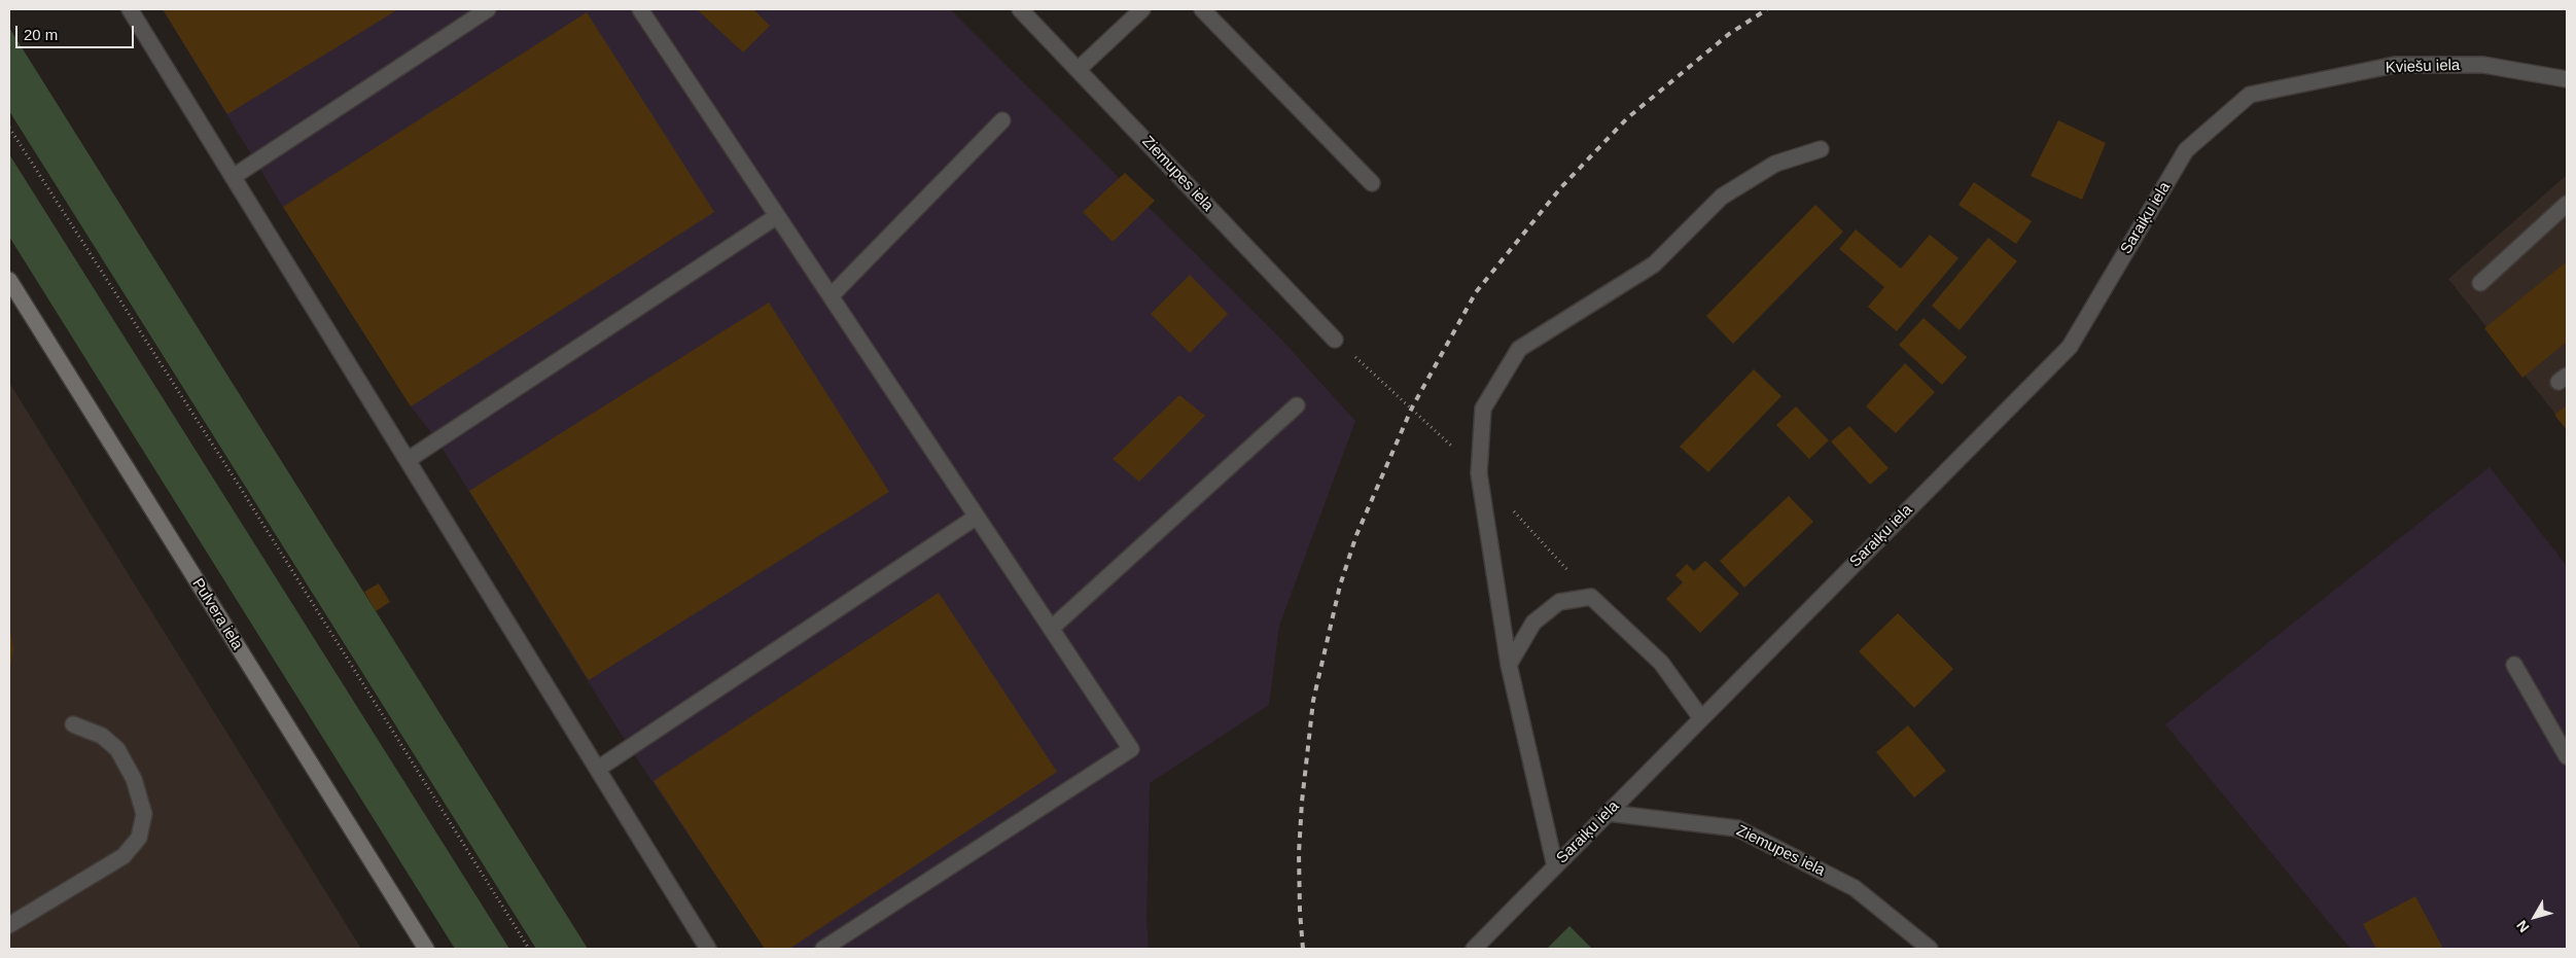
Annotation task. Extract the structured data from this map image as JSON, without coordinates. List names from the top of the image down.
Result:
{
  "streets": {
    "main road": ["Pulvera iela"],
    "street": ["Kviešu iela", "Ziemupes iela", "Saraiķu iela"]
  },
  "crossings": [
    ["Kviešu iela", "Saraiķu iela"],
    ["Ziemupes iela", "Saraiķu iela"]
  ],
  "scale_bar": "20 m",
  "north": "bottom left"
}
